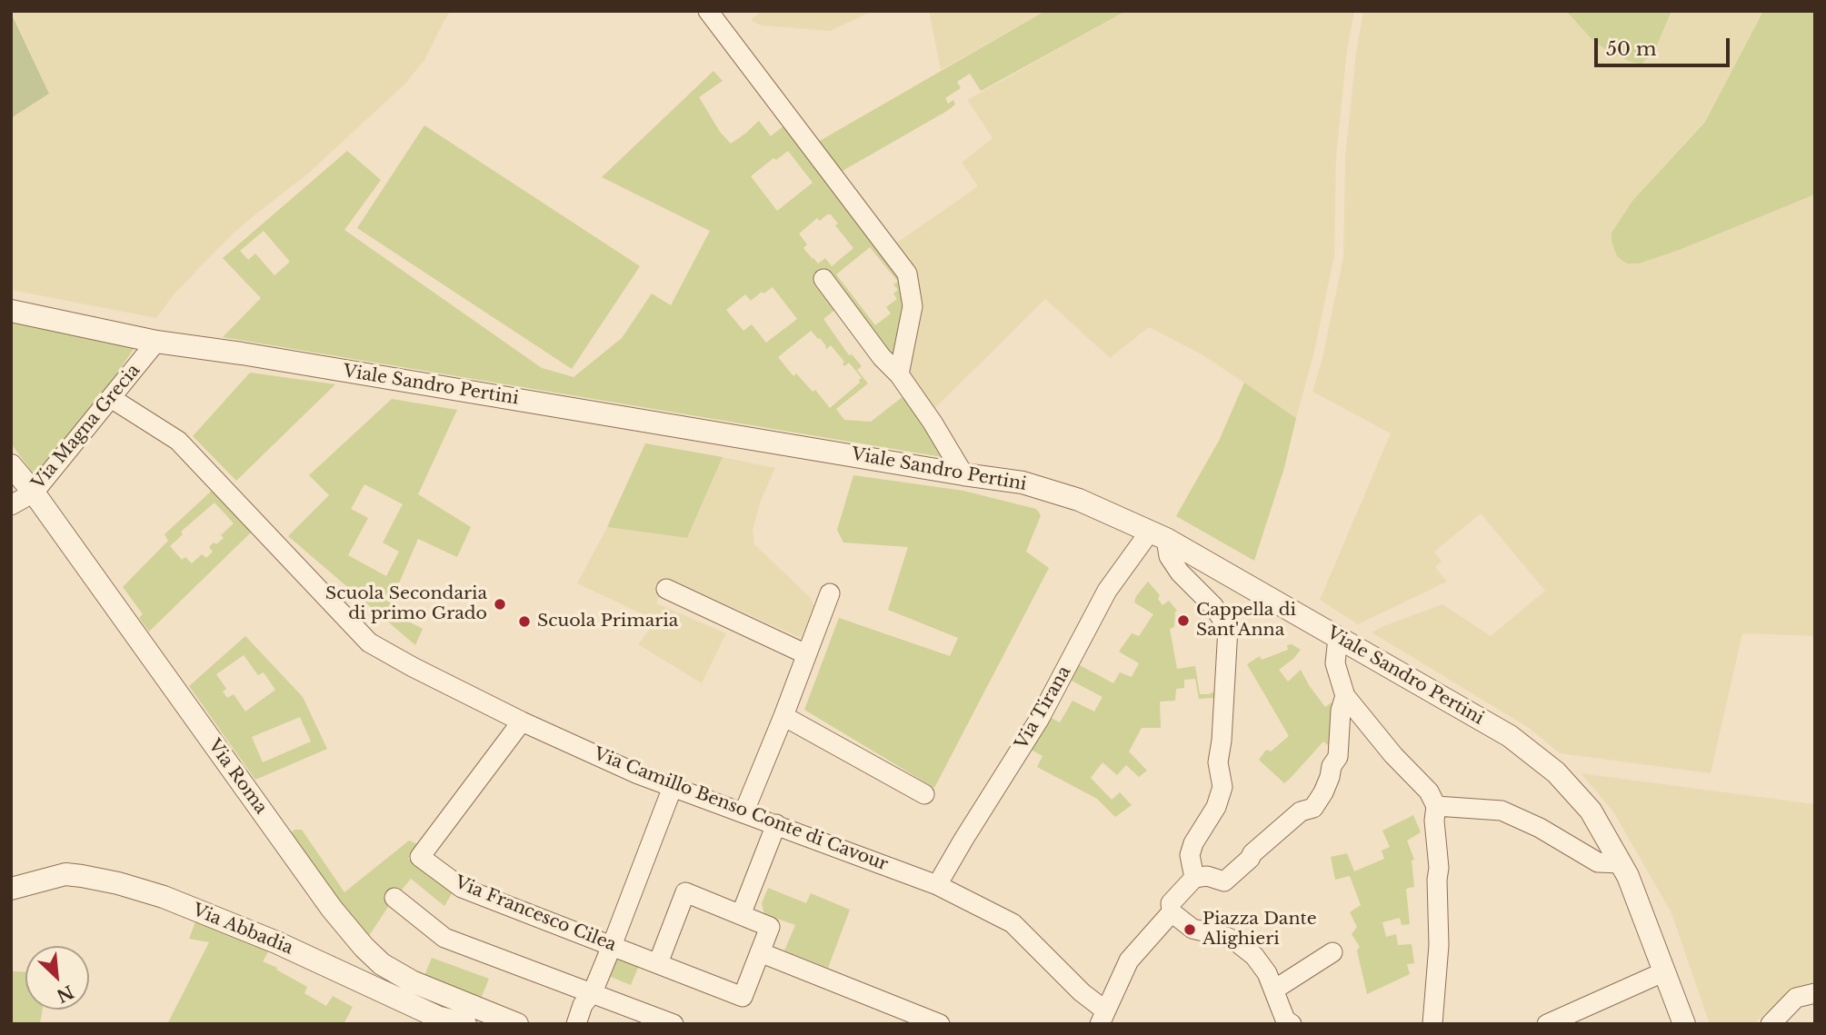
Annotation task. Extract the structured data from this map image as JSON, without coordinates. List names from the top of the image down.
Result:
{
  "streets": {
    "street": [
      "Viale Sandro Pertini",
      "Via Magna Grecia",
      "Via Tirana",
      "Via Roma",
      "Via Camillo Benso Conte di Cavour",
      "Via Francesco Cilea",
      "Via Abbadia"
    ]
  },
  "crossings": [
    ["Viale Sandro Pertini", "Via Magna Grecia"],
    ["Viale Sandro Pertini", "Via Tirana"],
    ["Via Magna Grecia", "Via Roma"],
    ["Via Magna Grecia", "Via Camillo Benso Conte di Cavour"],
    ["Via Tirana", "Via Camillo Benso Conte di Cavour"],
    ["Via Roma", "Via Abbadia"],
    ["Via Camillo Benso Conte di Cavour", "Via Francesco Cilea"]
  ],
  "places": [
    "Scuola Secondaria di primo Grado",
    "Cappella di Sant'Anna",
    "Scuola Primaria",
    "Piazza Dante Alighieri"
  ],
  "scale_bar": "50 m",
  "north": "bottom right"
}
